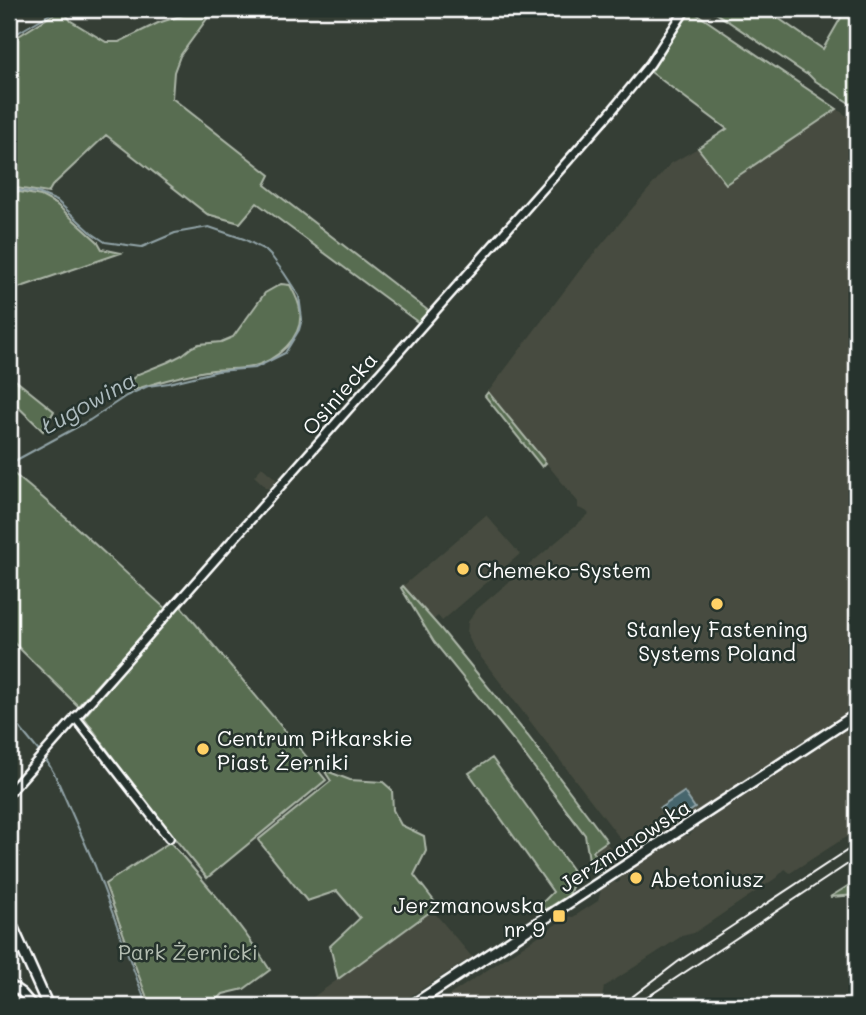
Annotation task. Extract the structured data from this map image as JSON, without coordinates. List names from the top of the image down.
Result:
{
  "streets": {
    "street": ["Osiniecka", "Jerzmanowska"]
  },
  "water": ["Ługowina"],
  "parks": ["Park Żernicki"],
  "places": {
    "other": [
      "Chemeko-System",
      "Stanley Fastening Systems Poland",
      "Centrum Piłkarskie Piast Żerniki",
      "Abetoniusz"
    ],
    "transit": ["Jerzmanowska nr 9"]
  }
}
